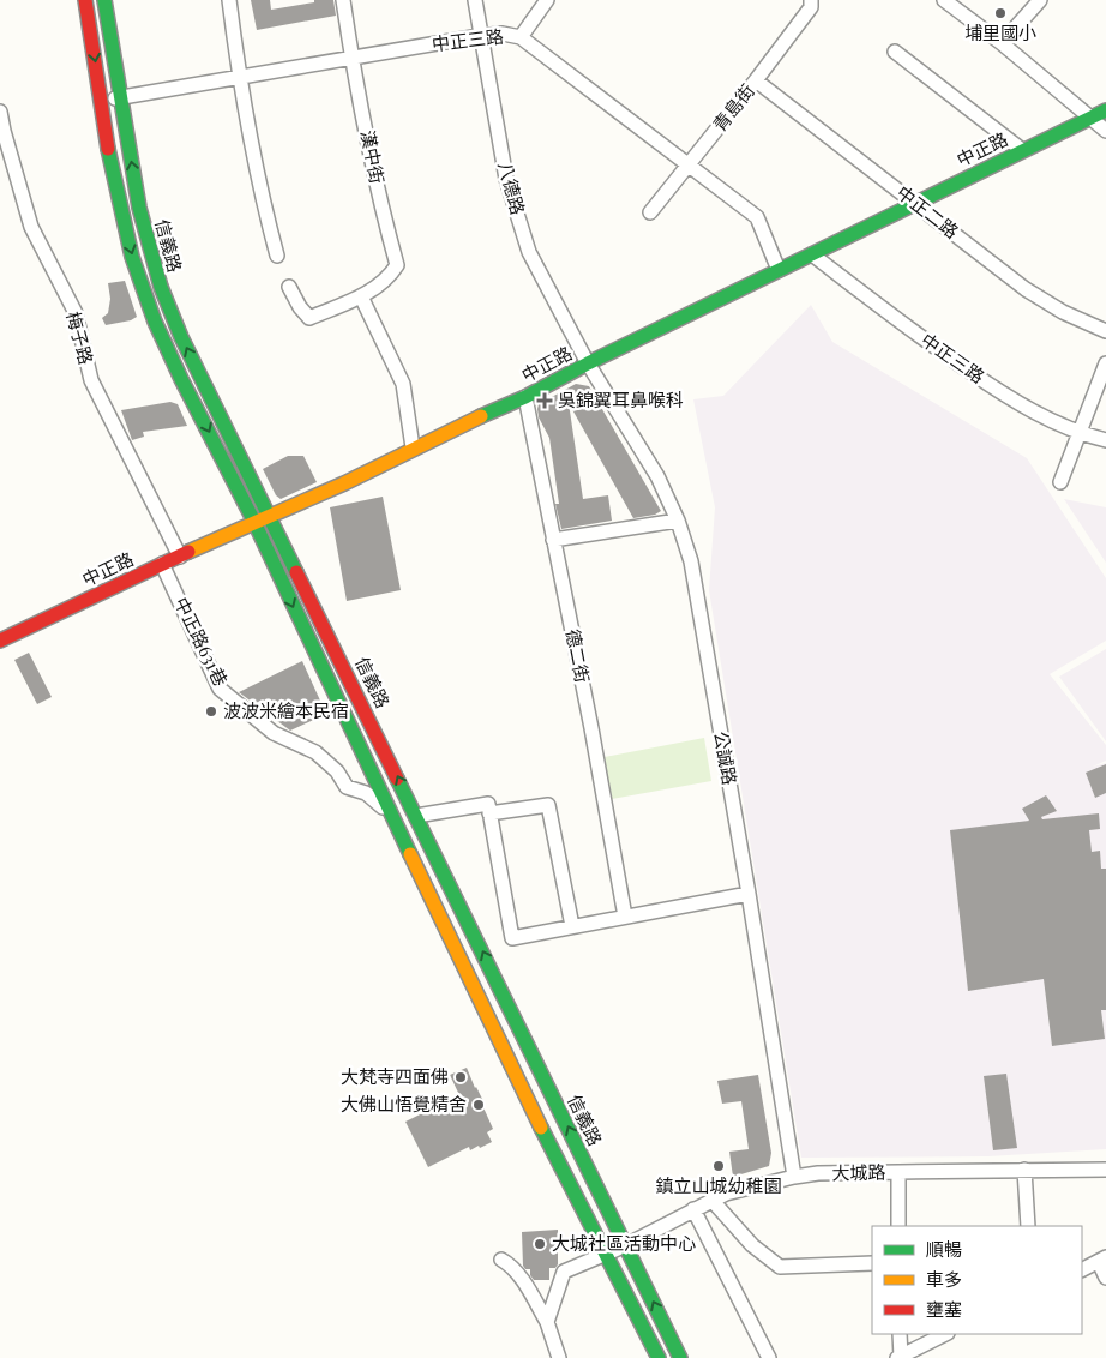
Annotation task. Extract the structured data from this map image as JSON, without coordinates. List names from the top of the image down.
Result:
{
  "streets": {
    "main road": ["中正路", "信義路"],
    "street": [
      "中正三路",
      "青島街",
      "漢中街",
      "八德路",
      "中正二路",
      "梅子路",
      "中正路631巷",
      "德二街",
      "公誠路",
      "大城路"
    ]
  },
  "crossings": [
    ["中正三路", "青島街"],
    ["中正三路", "中正路"],
    ["中正三路", "漢中街"],
    ["中正三路", "八德路"],
    ["中正三路", "信義路"],
    ["青島街", "中正二路"],
    ["中正路", "八德路"],
    ["中正路", "中正二路"],
    ["中正路", "信義路"],
    ["中正路", "梅子路"],
    ["中正路", "中正路631巷"],
    ["中正路", "德二街"],
    ["中正路", "公誠路"],
    ["八德路", "公誠路"],
    ["信義路", "中正路631巷"],
    ["信義路", "大城路"],
    ["公誠路", "大城路"]
  ],
  "places": {
    "other": [
      "埔里國小",
      "波波米繪本民宿",
      "大梵寺四面佛",
      "大佛山悟覺精舍",
      "鎮立山城幼稚園",
      "大城社區活動中心"
    ],
    "health": ["吳錦翼耳鼻喉科"]
  },
  "legend": ["順暢", "車多", "壅塞"]
}
